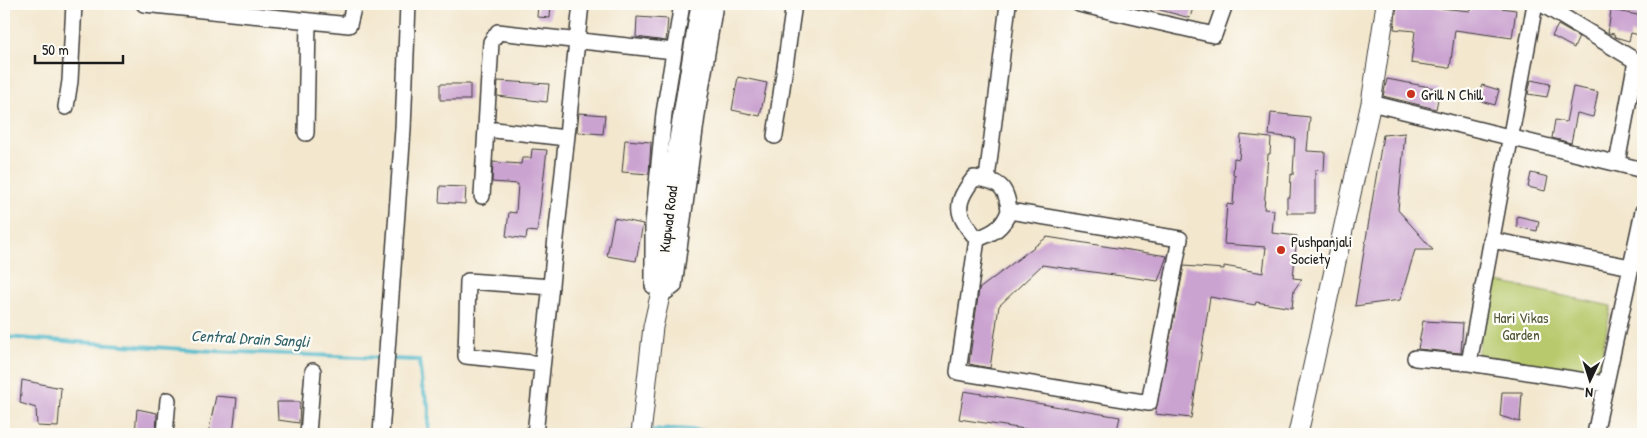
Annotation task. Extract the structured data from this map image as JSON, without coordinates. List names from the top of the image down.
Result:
{
  "streets": {
    "main road": ["Kupwad Road"]
  },
  "water": ["Central Drain Sangli"],
  "parks": ["Hari Vikas Garden"],
  "places": ["Grill N Chill", "Pushpanjali Society"],
  "scale_bar": "50 m",
  "north": "bottom"
}
